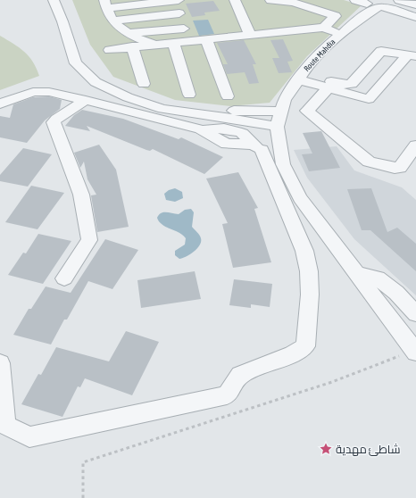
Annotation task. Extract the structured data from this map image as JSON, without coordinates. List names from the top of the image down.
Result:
{
  "streets": {
    "street": ["Route Mahdia"]
  },
  "places": {
    "place": ["شاطئ مهدية"]
  }
}
